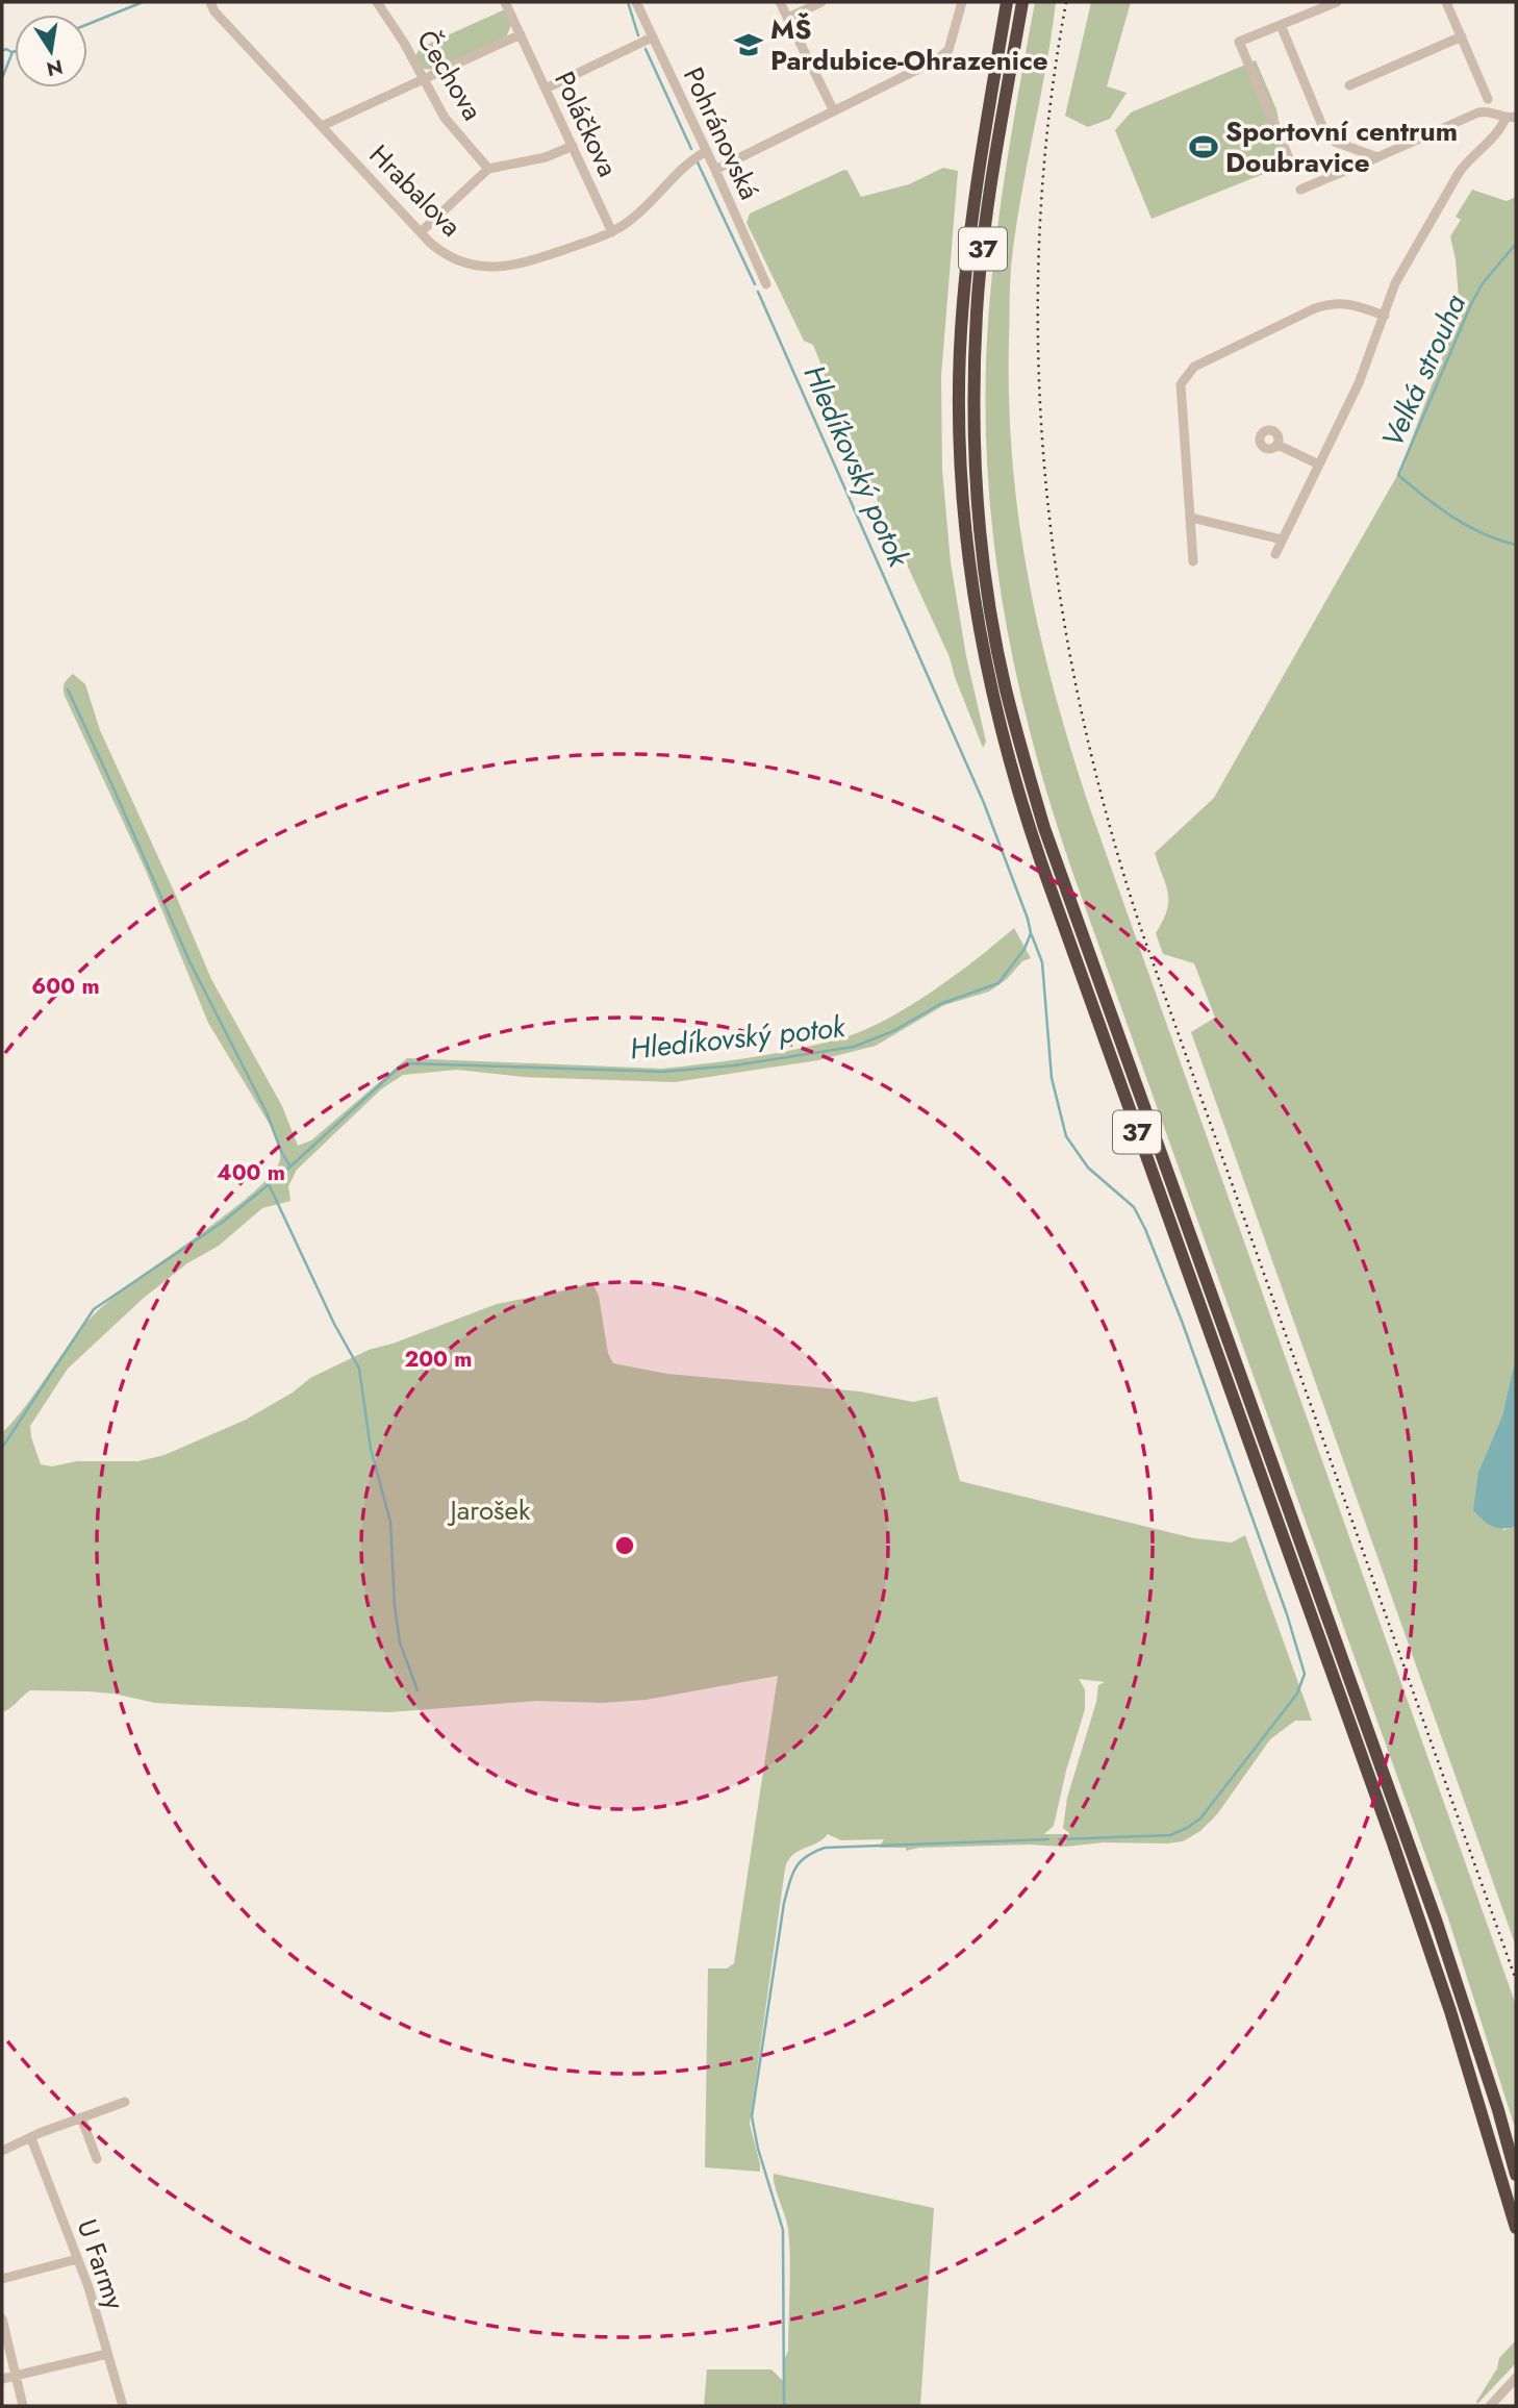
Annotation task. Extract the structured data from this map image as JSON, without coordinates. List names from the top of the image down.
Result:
{
  "streets": {
    "highway": ["37"],
    "street": [
      "Čechova",
      "Poláčkova",
      "Pohránovská",
      "Hrabalova",
      "U Farmy"
    ]
  },
  "crossings": [
    ["Poláčkova", "Hrabalova"],
    ["Pohránovská", "Hrabalova"]
  ],
  "water": ["Velká strouha", "Hledíkovský potok"],
  "parks": ["Jarošek"],
  "places": {
    "school or university": ["MŠ Pardubice-Ohrazenice"],
    "sports": ["Sportovní centrum Doubravice"]
  },
  "north": "bottom",
  "rings": ["600 m", "400 m", "200 m"]
}
